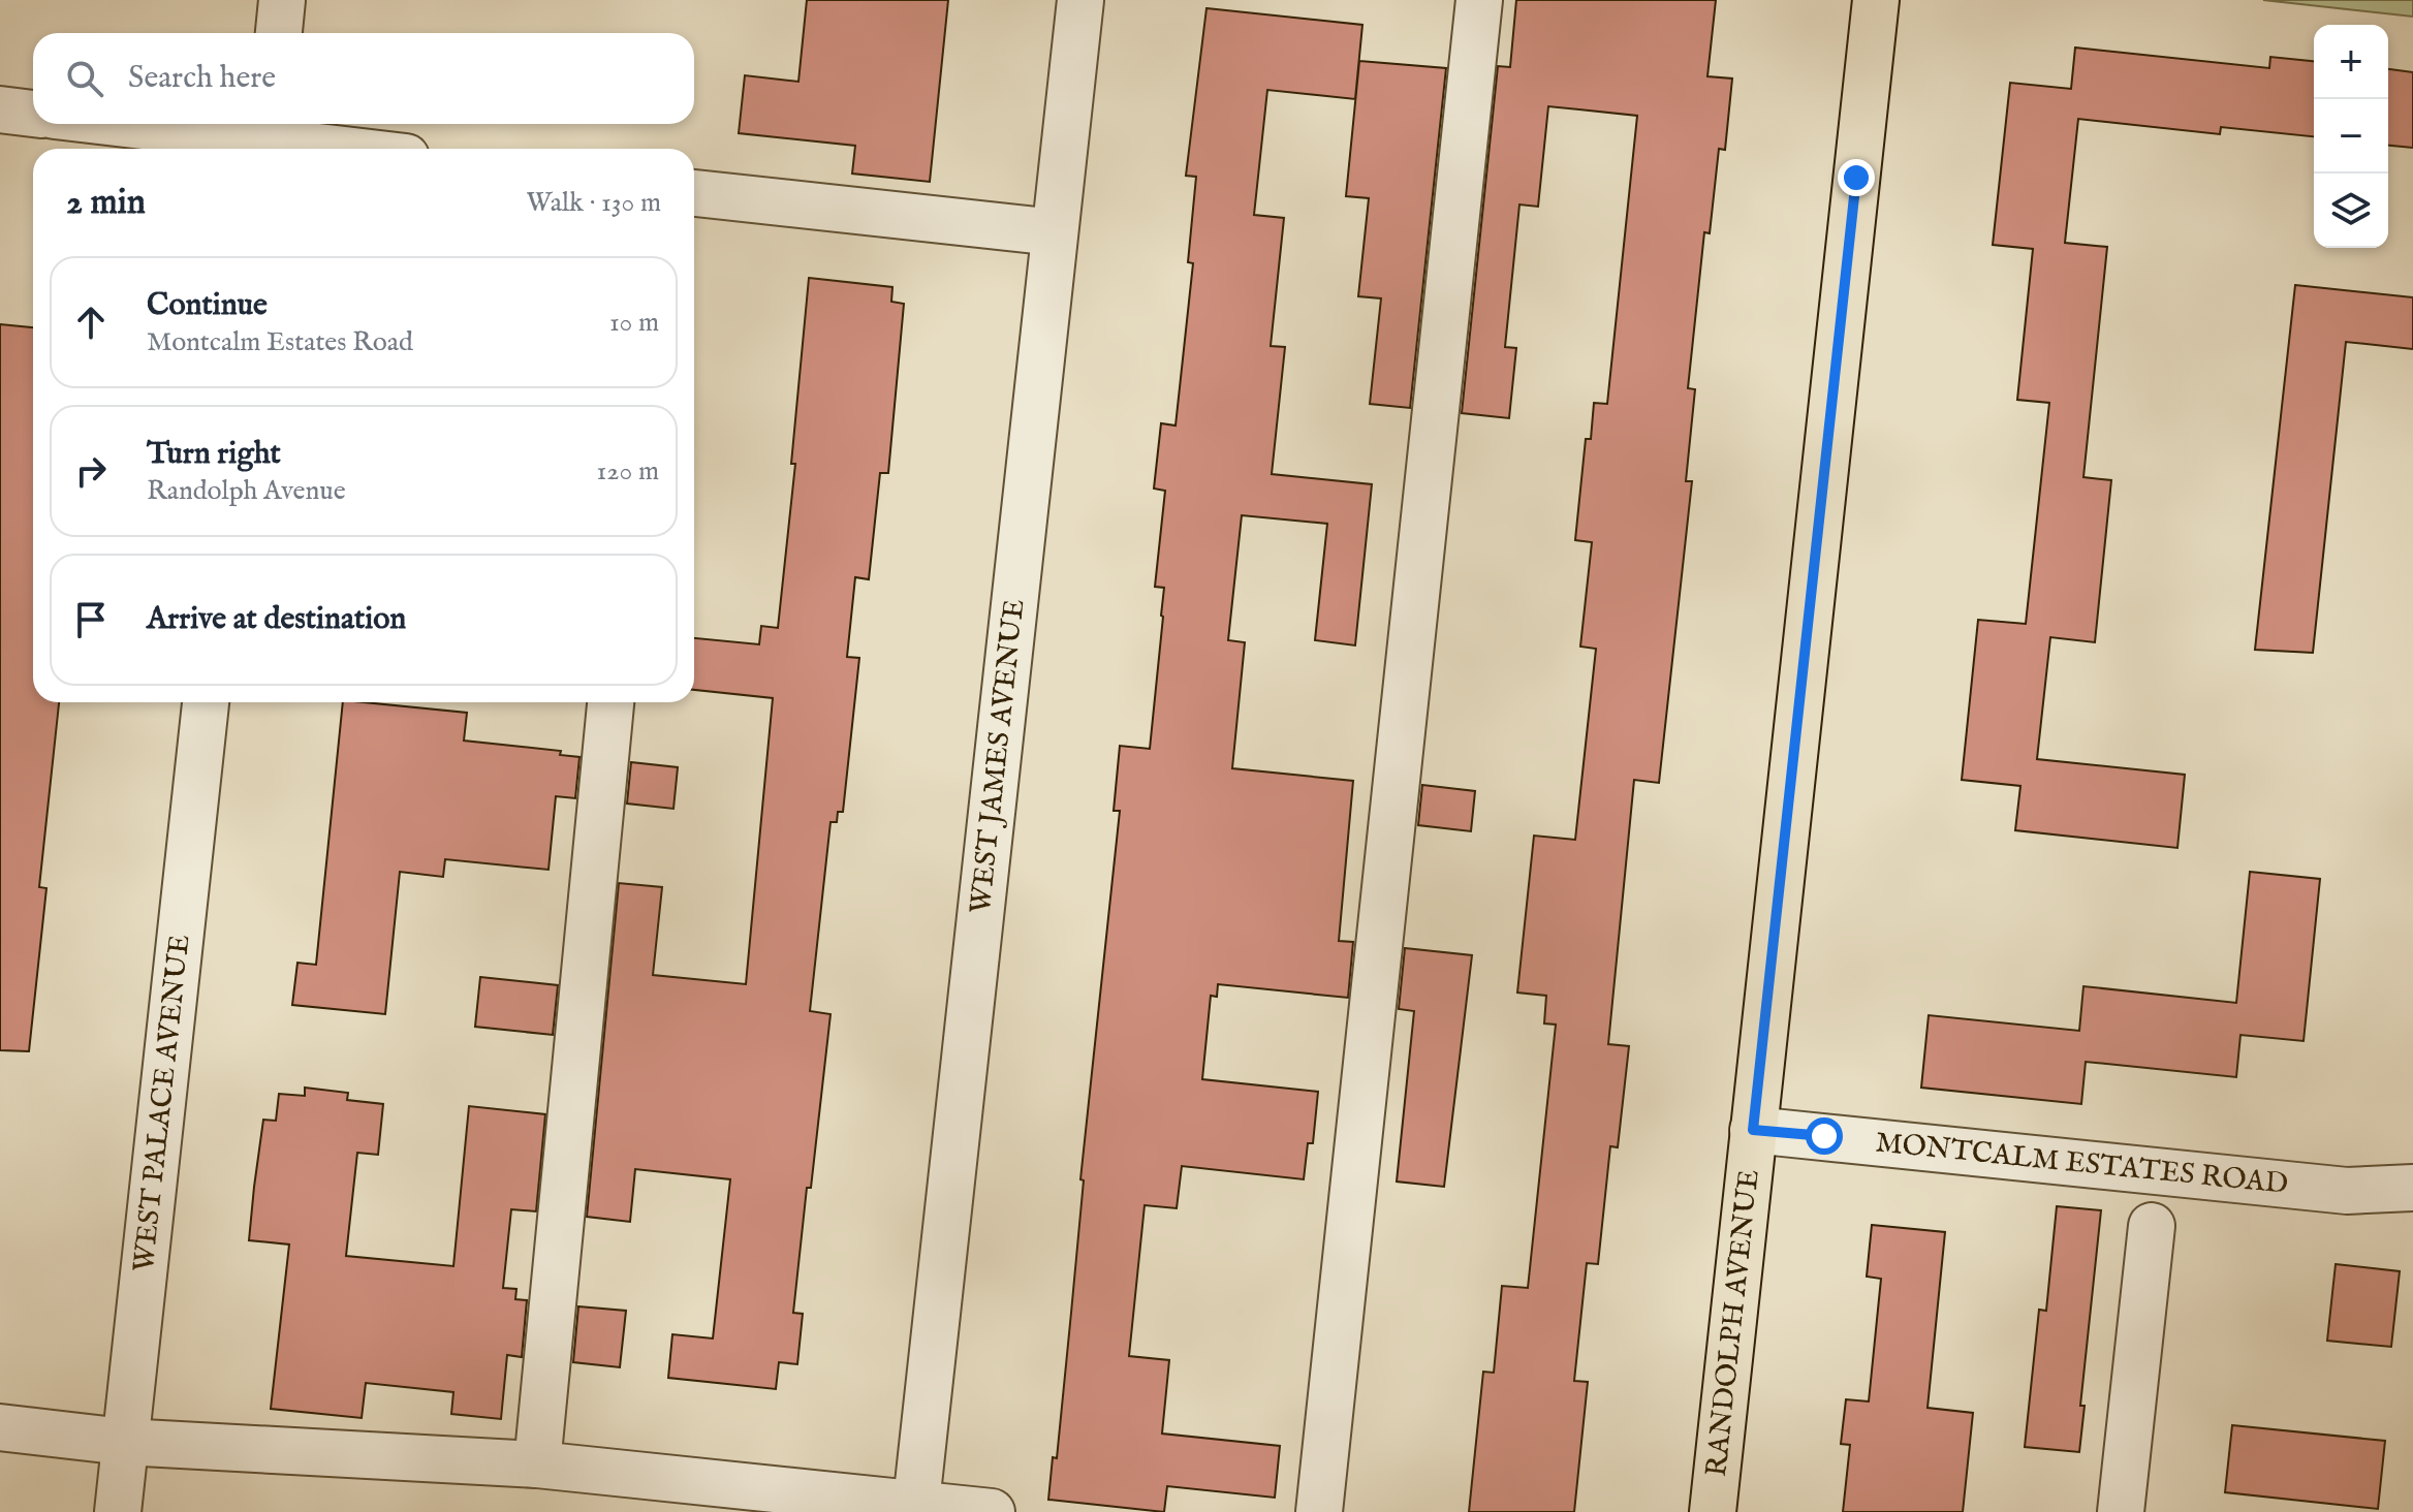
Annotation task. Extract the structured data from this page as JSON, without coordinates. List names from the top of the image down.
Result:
{
  "streets": {
    "main road": ["RANDOLPH AVENUE"],
    "street": ["WEST JAMES AVENUE", "WEST PALACE AVENUE", "MONTCALM ESTATES ROAD"]
  },
  "crossings": [
    ["MONTCALM ESTATES ROAD", "RANDOLPH AVENUE"]
  ],
  "page": {
    "map_buttons": ["+", "−"],
    "search": "Search here",
    "heading": ["2 min", "Walk · 130 m"],
    "list": [
      ["Continue", "Montcalm Estates Road", "10 m"],
      ["Turn right", "Randolph Avenue", "120 m"],
      "Arrive at destination"
    ]
  }
}
